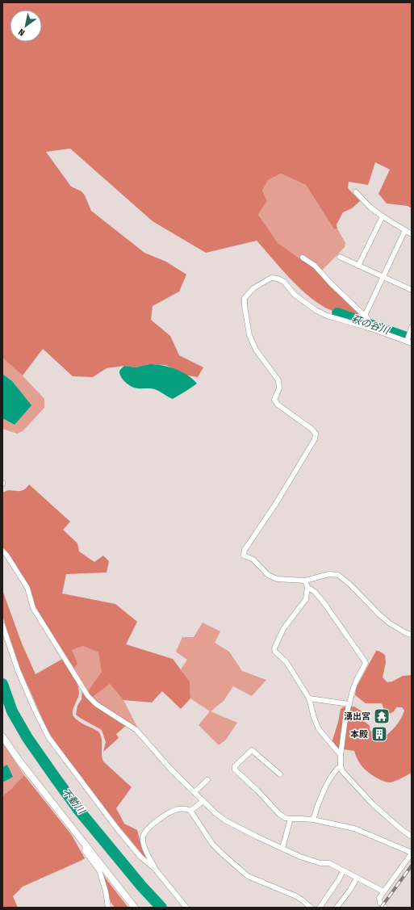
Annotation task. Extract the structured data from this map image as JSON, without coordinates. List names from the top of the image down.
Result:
{
  "water": ["萩の谷川", "不動川"],
  "places": {
    "temple": ["湧出宮"],
    "building": ["本殿"]
  },
  "north": "bottom left"
}
